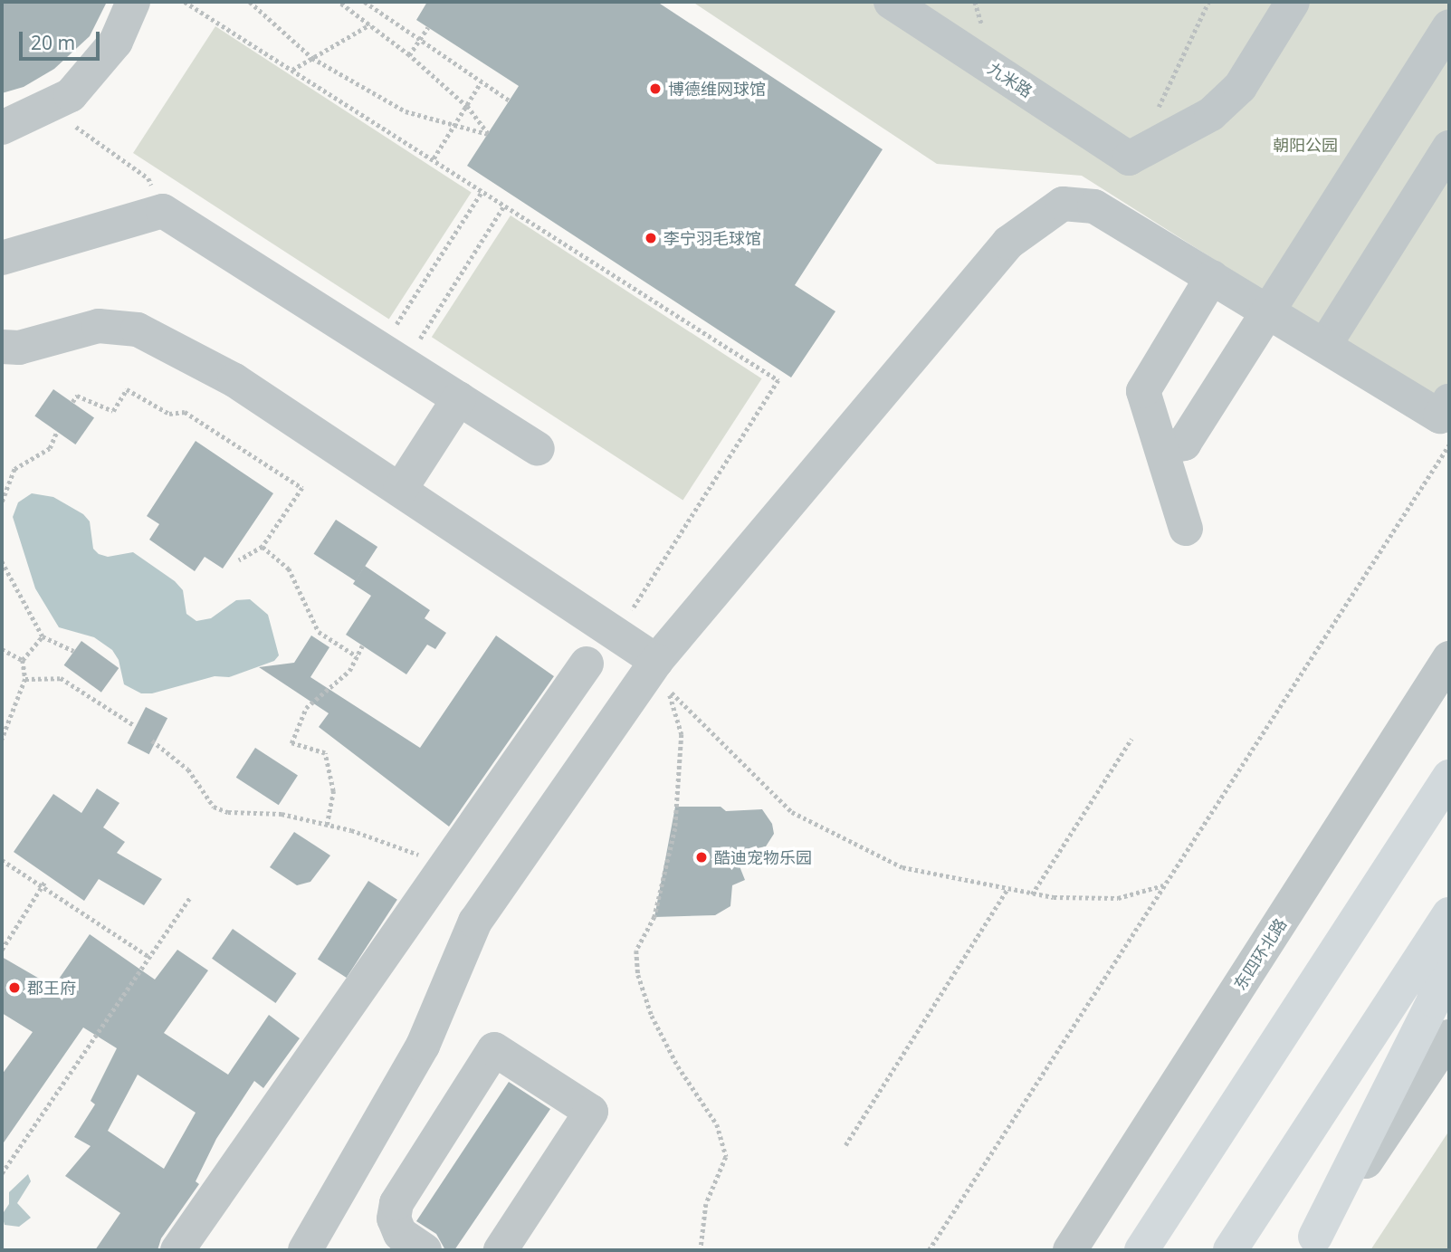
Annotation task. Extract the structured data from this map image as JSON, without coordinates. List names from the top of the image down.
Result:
{
  "streets": {
    "street": ["九米路", "东四环北路"]
  },
  "parks": ["朝阳公园"],
  "places": [
    "博德维网球馆",
    "李宁羽毛球馆",
    "酷迪宠物乐园",
    "郡王府"
  ],
  "scale_bar": "20 m"
}
